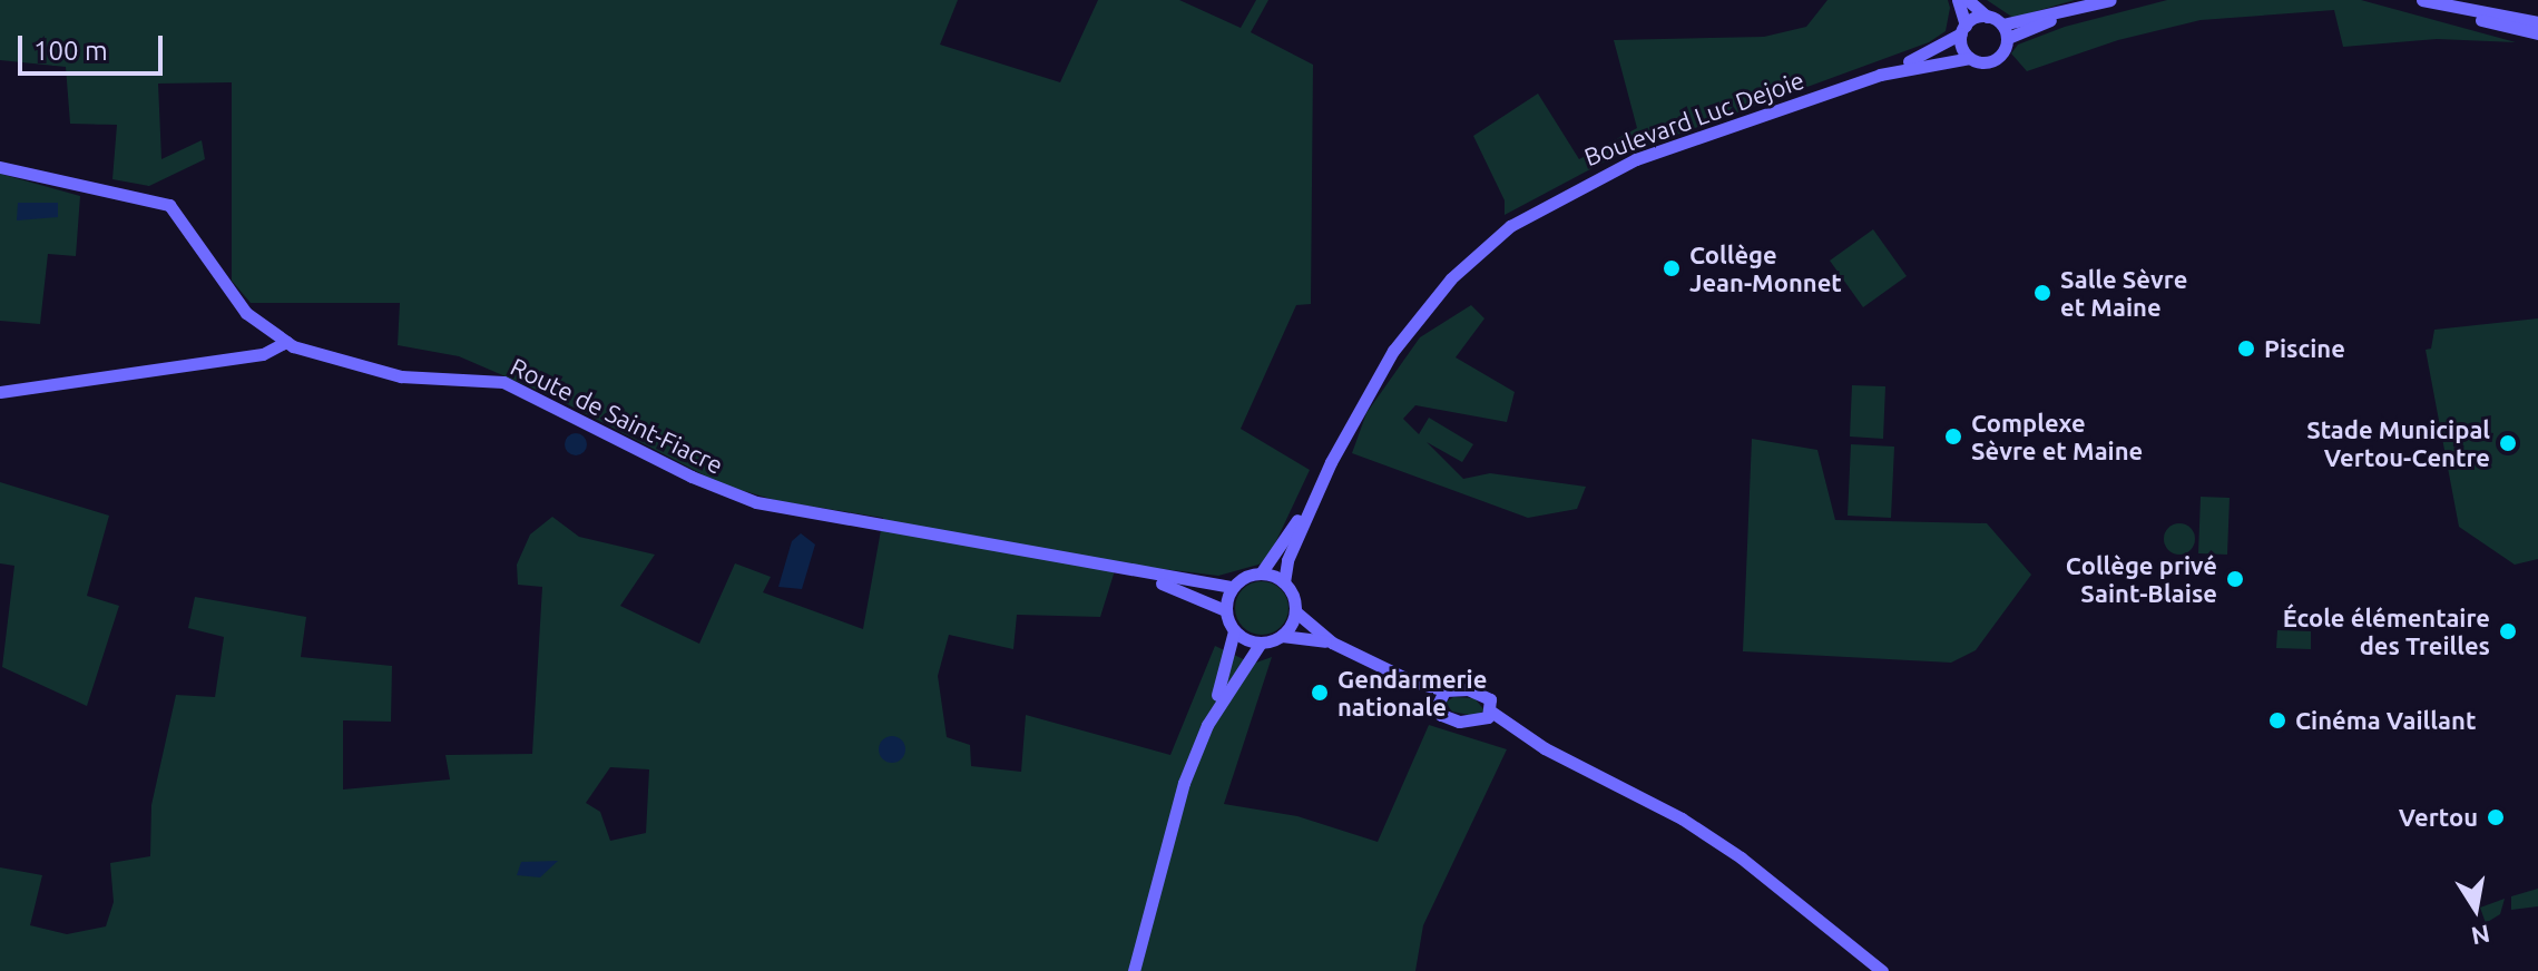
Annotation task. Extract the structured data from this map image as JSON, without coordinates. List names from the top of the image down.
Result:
{
  "streets": {
    "main road": ["Boulevard Luc Dejoie", "Route de Saint-Fiacre"]
  },
  "crossings": [
    ["Boulevard Luc Dejoie", "Route de Saint-Fiacre"]
  ],
  "places": [
    "Collège Jean-Monnet",
    "Salle Sèvre et Maine",
    "Piscine",
    "Complexe Sèvre et Maine",
    "Stade Municipal Vertou-Centre",
    "Collège privé Saint-Blaise",
    "École élémentaire des Treilles",
    "Gendarmerie nationale",
    "Cinéma Vaillant",
    "Vertou"
  ],
  "scale_bar": "100 m",
  "north": "bottom"
}
